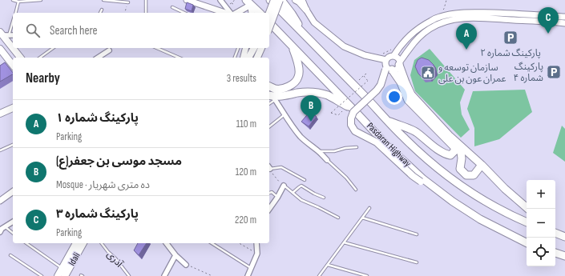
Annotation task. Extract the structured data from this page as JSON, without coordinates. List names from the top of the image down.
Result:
{
  "streets": {
    "highway": ["Pasdaran Highway"],
    "main road": ["Idali"],
    "lane": ["آذری"]
  },
  "places": {
    "parking": ["پارکینگ شماره ۲", "پارکینگ شماره ۴"],
    "public building": ["سازمان توسعه و عمران عون بن علی"]
  },
  "page": {
    "pins": ["C", "A", "B"],
    "search": "Search here",
    "heading": ["Nearby", "3 results"],
    "list": [
      {
        "mark": "A",
        "name": "پارکینگ شماره ۱",
        "note": "Parking",
        "value": "110 m"
      },
      {
        "mark": "B",
        "name": "مسجد موسی بن جعفر(ع)",
        "note": "Mosque · ده متری شهریار",
        "value": "120 m"
      },
      {
        "mark": "C",
        "name": "پارکینگ شماره ۳",
        "note": "Parking",
        "value": "220 m"
      }
    ],
    "map_buttons": ["+", "−"]
  }
}
